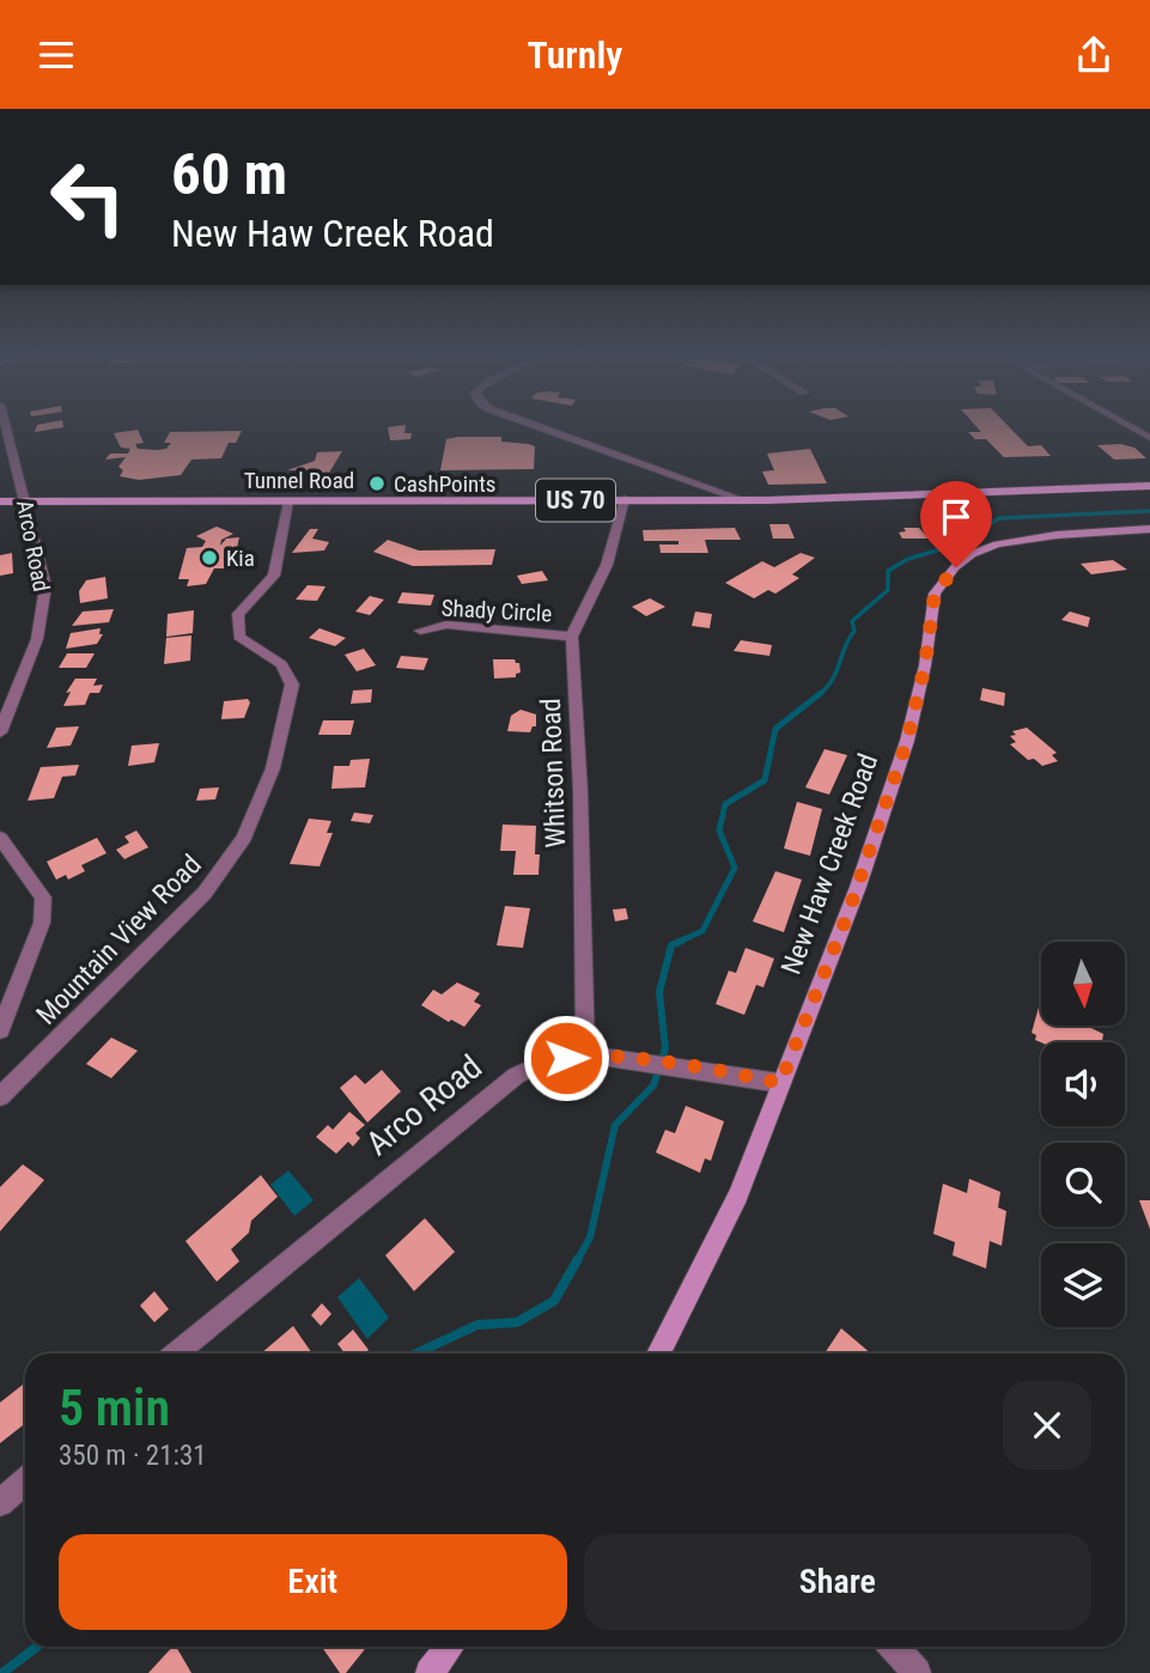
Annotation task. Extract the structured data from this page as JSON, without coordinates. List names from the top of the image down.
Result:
{
  "streets": {
    "main road": ["Tunnel Road", "US 70"],
    "street": [
      "Arco Road",
      "Shady Circle",
      "Whitson Road",
      "New Haw Creek Road",
      "Mountain View Road"
    ]
  },
  "crossings": [
    ["Tunnel Road", "Arco Road"],
    ["Tunnel Road", "Whitson Road"],
    ["Tunnel Road", "Mountain View Road"],
    ["Arco Road", "Whitson Road"],
    ["Arco Road", "New Haw Creek Road"],
    ["Shady Circle", "Whitson Road"]
  ],
  "places": ["CashPoints", "Kia"],
  "north": "bottom",
  "page": {
    "header": "Turnly",
    "turn": ["60 m", "New Haw Creek Road"],
    "heading": ["5 min", "350 m · 21:31"],
    "buttons": ["Exit", "Share"]
  }
}
